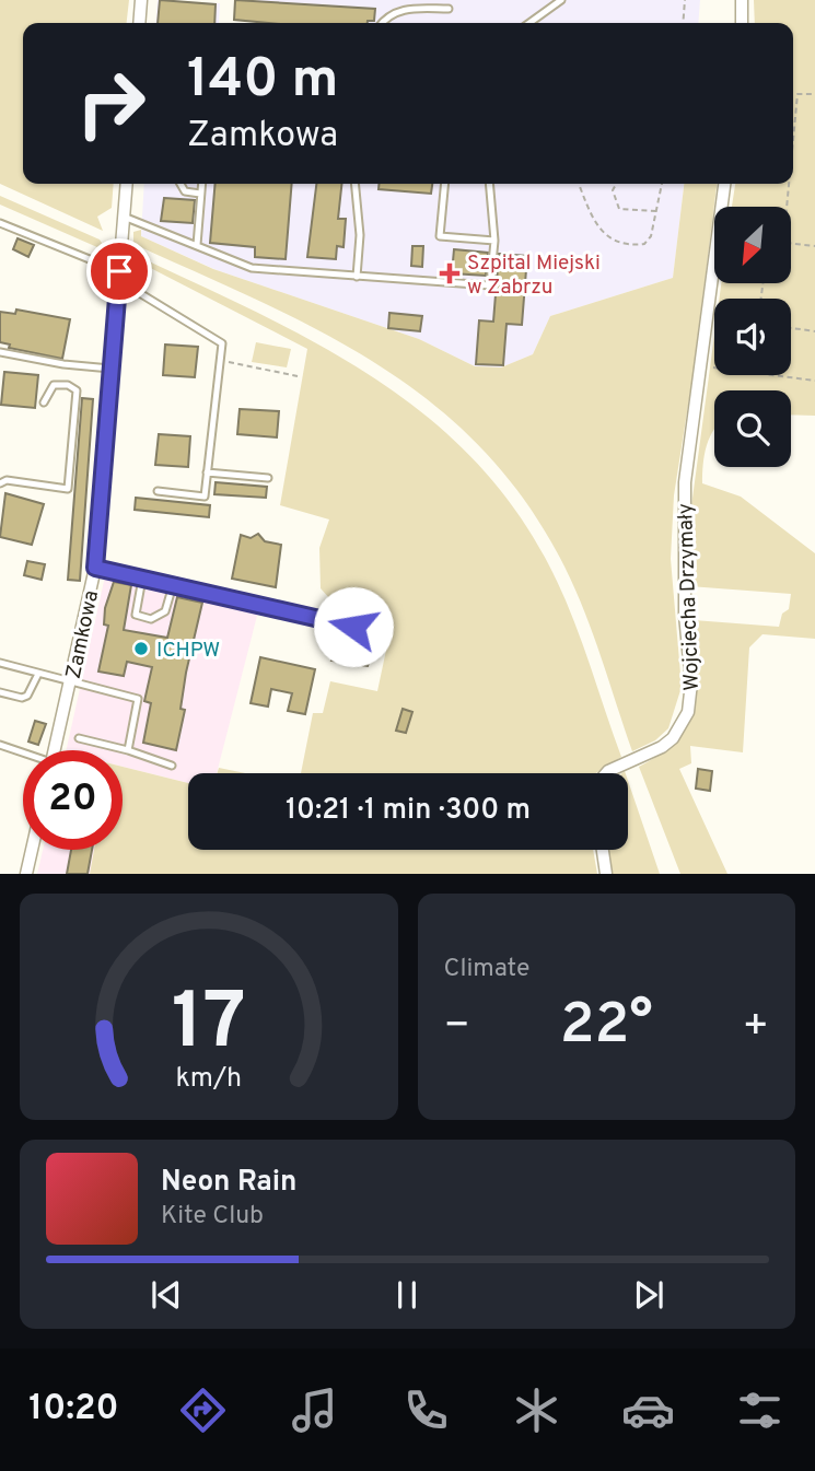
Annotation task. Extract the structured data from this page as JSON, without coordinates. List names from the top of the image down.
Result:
{
  "streets": {
    "street": ["Wojciecha Drzymały", "Zamkowa"]
  },
  "places": {
    "health": ["Szpital Miejski w Zabrzu"],
    "other": ["ICHPW"]
  },
  "north": "bottom left",
  "page": {
    "turn": ["140 m", "Zamkowa"],
    "limit": "20",
    "trip": "10:21 · 1 min · 300 m",
    "tile": "Climate",
    "heat": ["−", "22°", "+"],
    "song": ["Neon Rain", "Kite Club"],
    "tabs": "10:20",
    "gauge": ["17", "km/h"]
  }
}
